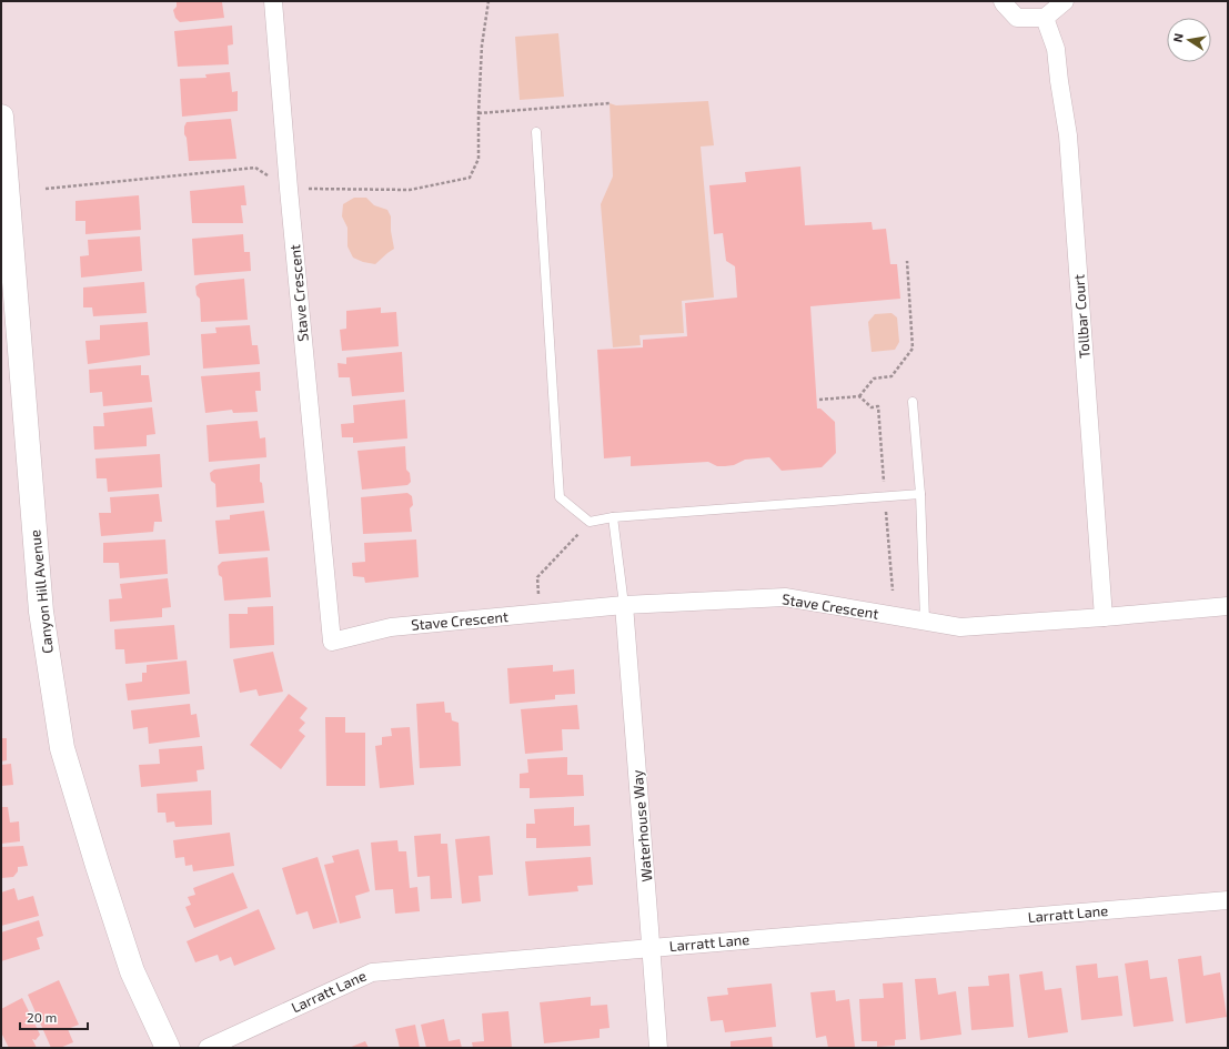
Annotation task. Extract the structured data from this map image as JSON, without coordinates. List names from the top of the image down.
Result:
{
  "streets": {
    "street": [
      "Stave Crescent",
      "Tollbar Court",
      "Canyon Hill Avenue",
      "Waterhouse Way",
      "Larratt Lane"
    ]
  },
  "crossings": [
    ["Stave Crescent", "Tollbar Court"],
    ["Stave Crescent", "Waterhouse Way"],
    ["Waterhouse Way", "Larratt Lane"]
  ],
  "scale_bar": "20 m",
  "north": "left"
}
